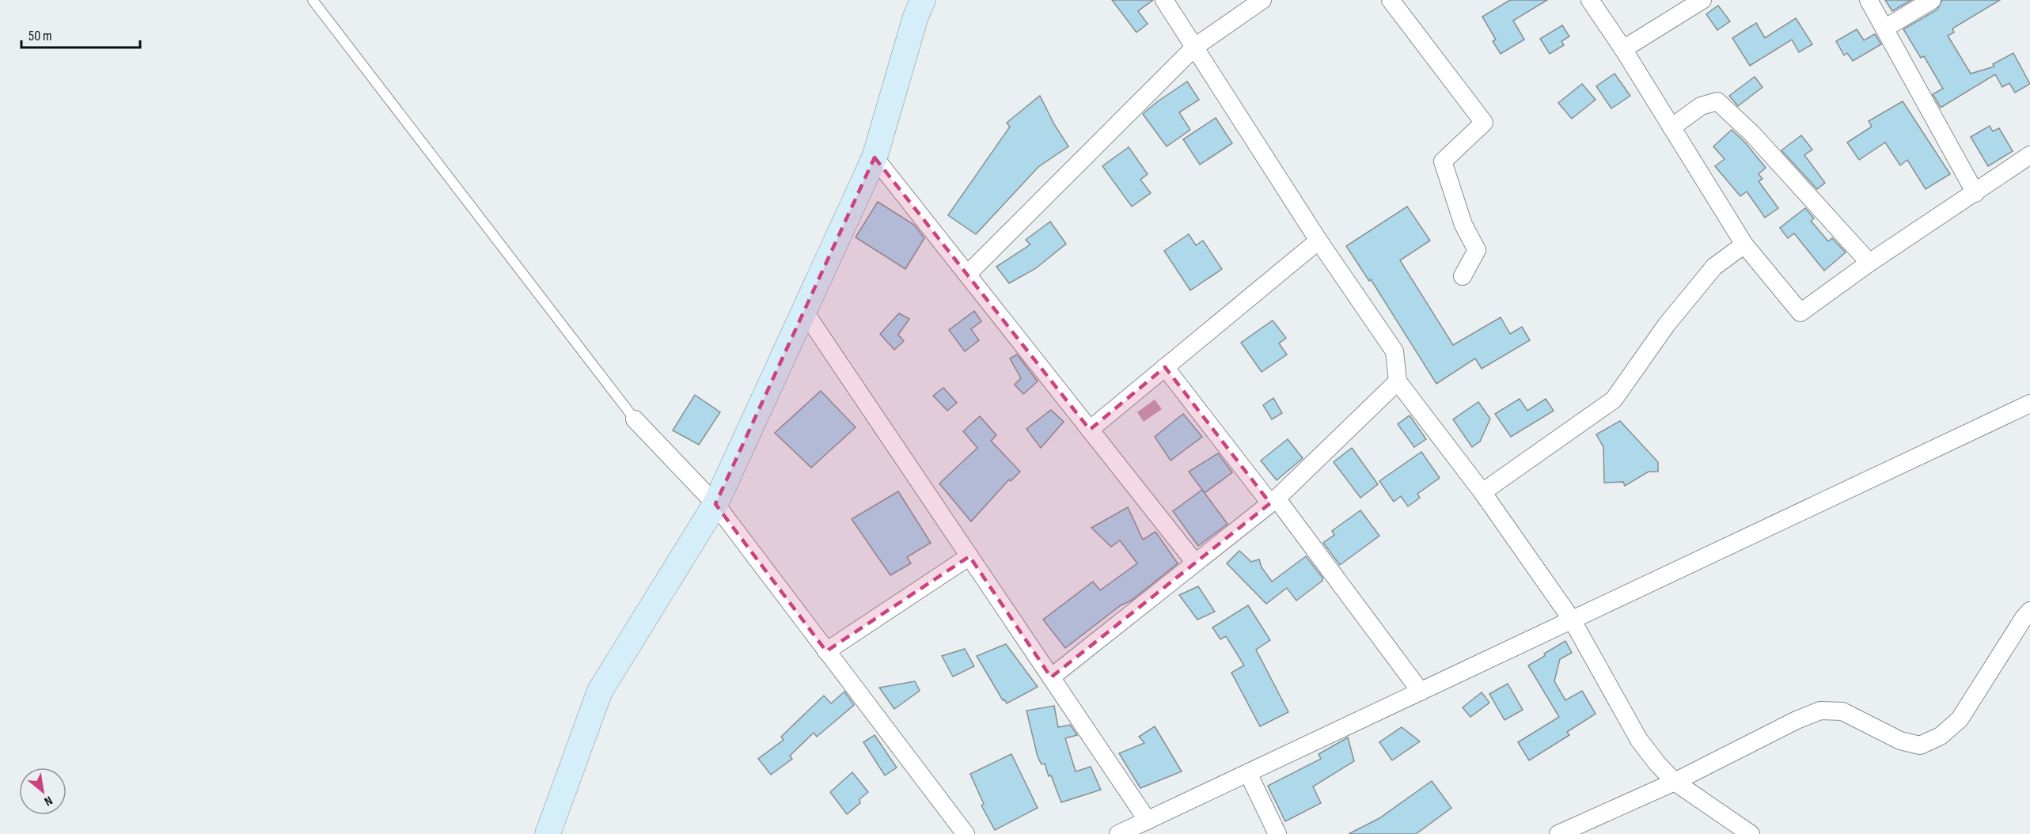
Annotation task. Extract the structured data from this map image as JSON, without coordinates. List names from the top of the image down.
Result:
{
  "scale_bar": "50 m",
  "north": "bottom right"
}
